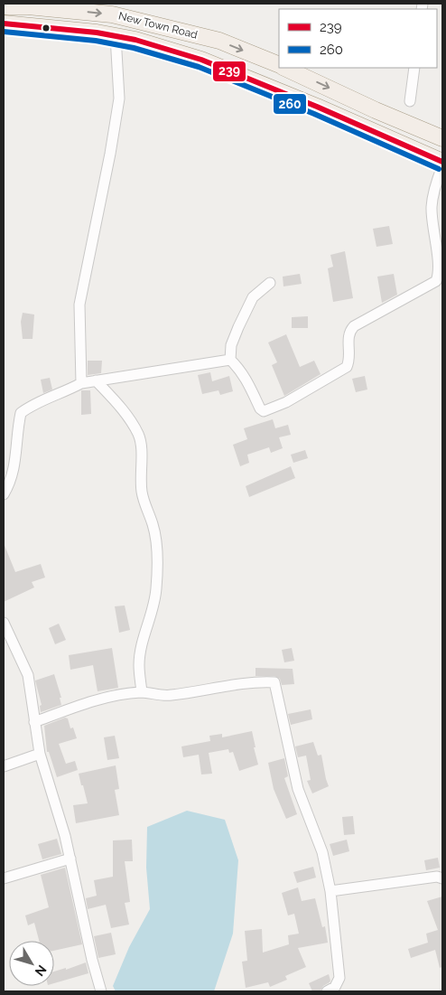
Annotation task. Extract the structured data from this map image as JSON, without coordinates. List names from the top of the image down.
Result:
{
  "streets": {
    "main road": ["New Town Road"]
  },
  "lines": ["transit line 239", "transit line 260"],
  "legend": ["239", "260"],
  "north": "bottom right"
}
